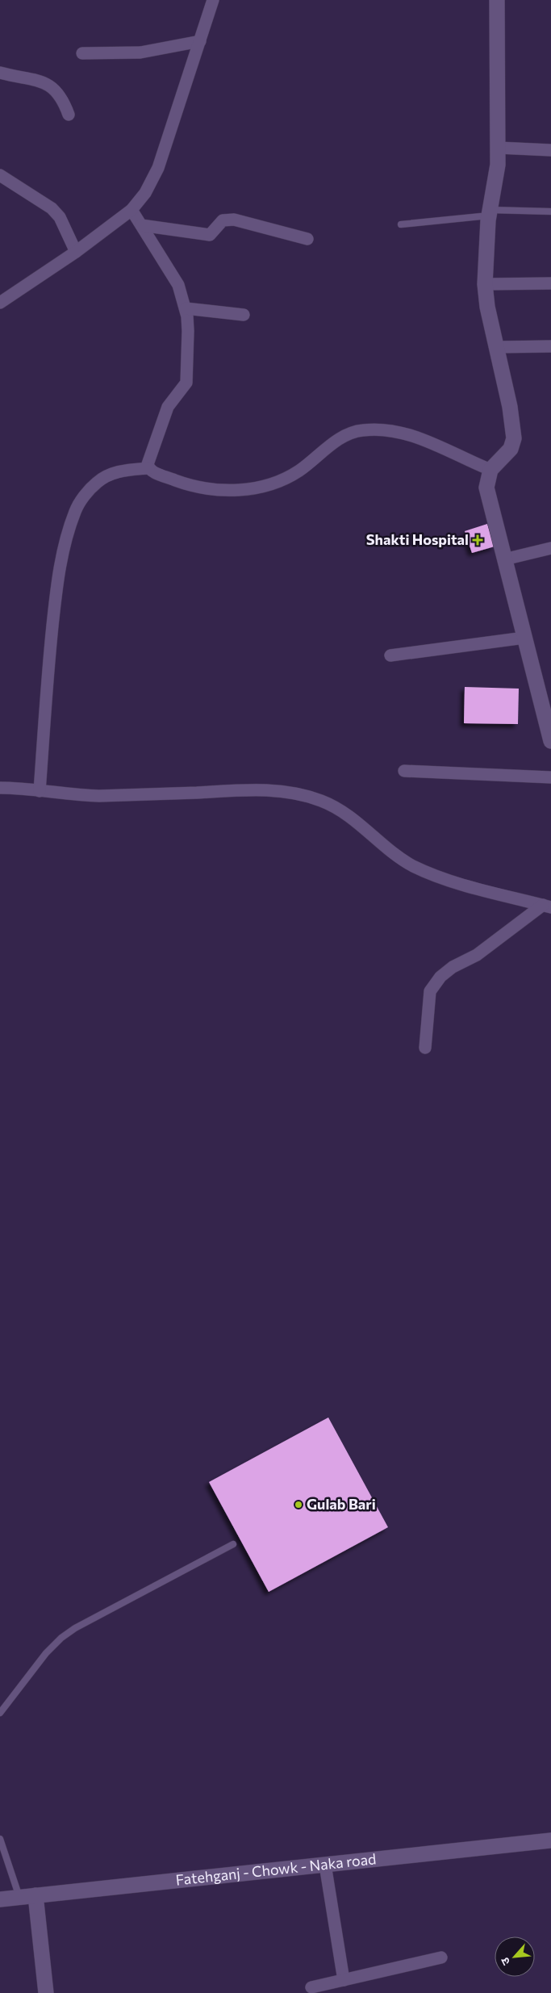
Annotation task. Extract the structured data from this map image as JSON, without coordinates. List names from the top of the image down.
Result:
{
  "streets": {
    "street": ["Fatehganj - Chowk - Naka road"]
  },
  "places": {
    "health": ["Shakti Hospital"],
    "other": ["Gulab Bari"]
  },
  "north": "bottom left"
}
